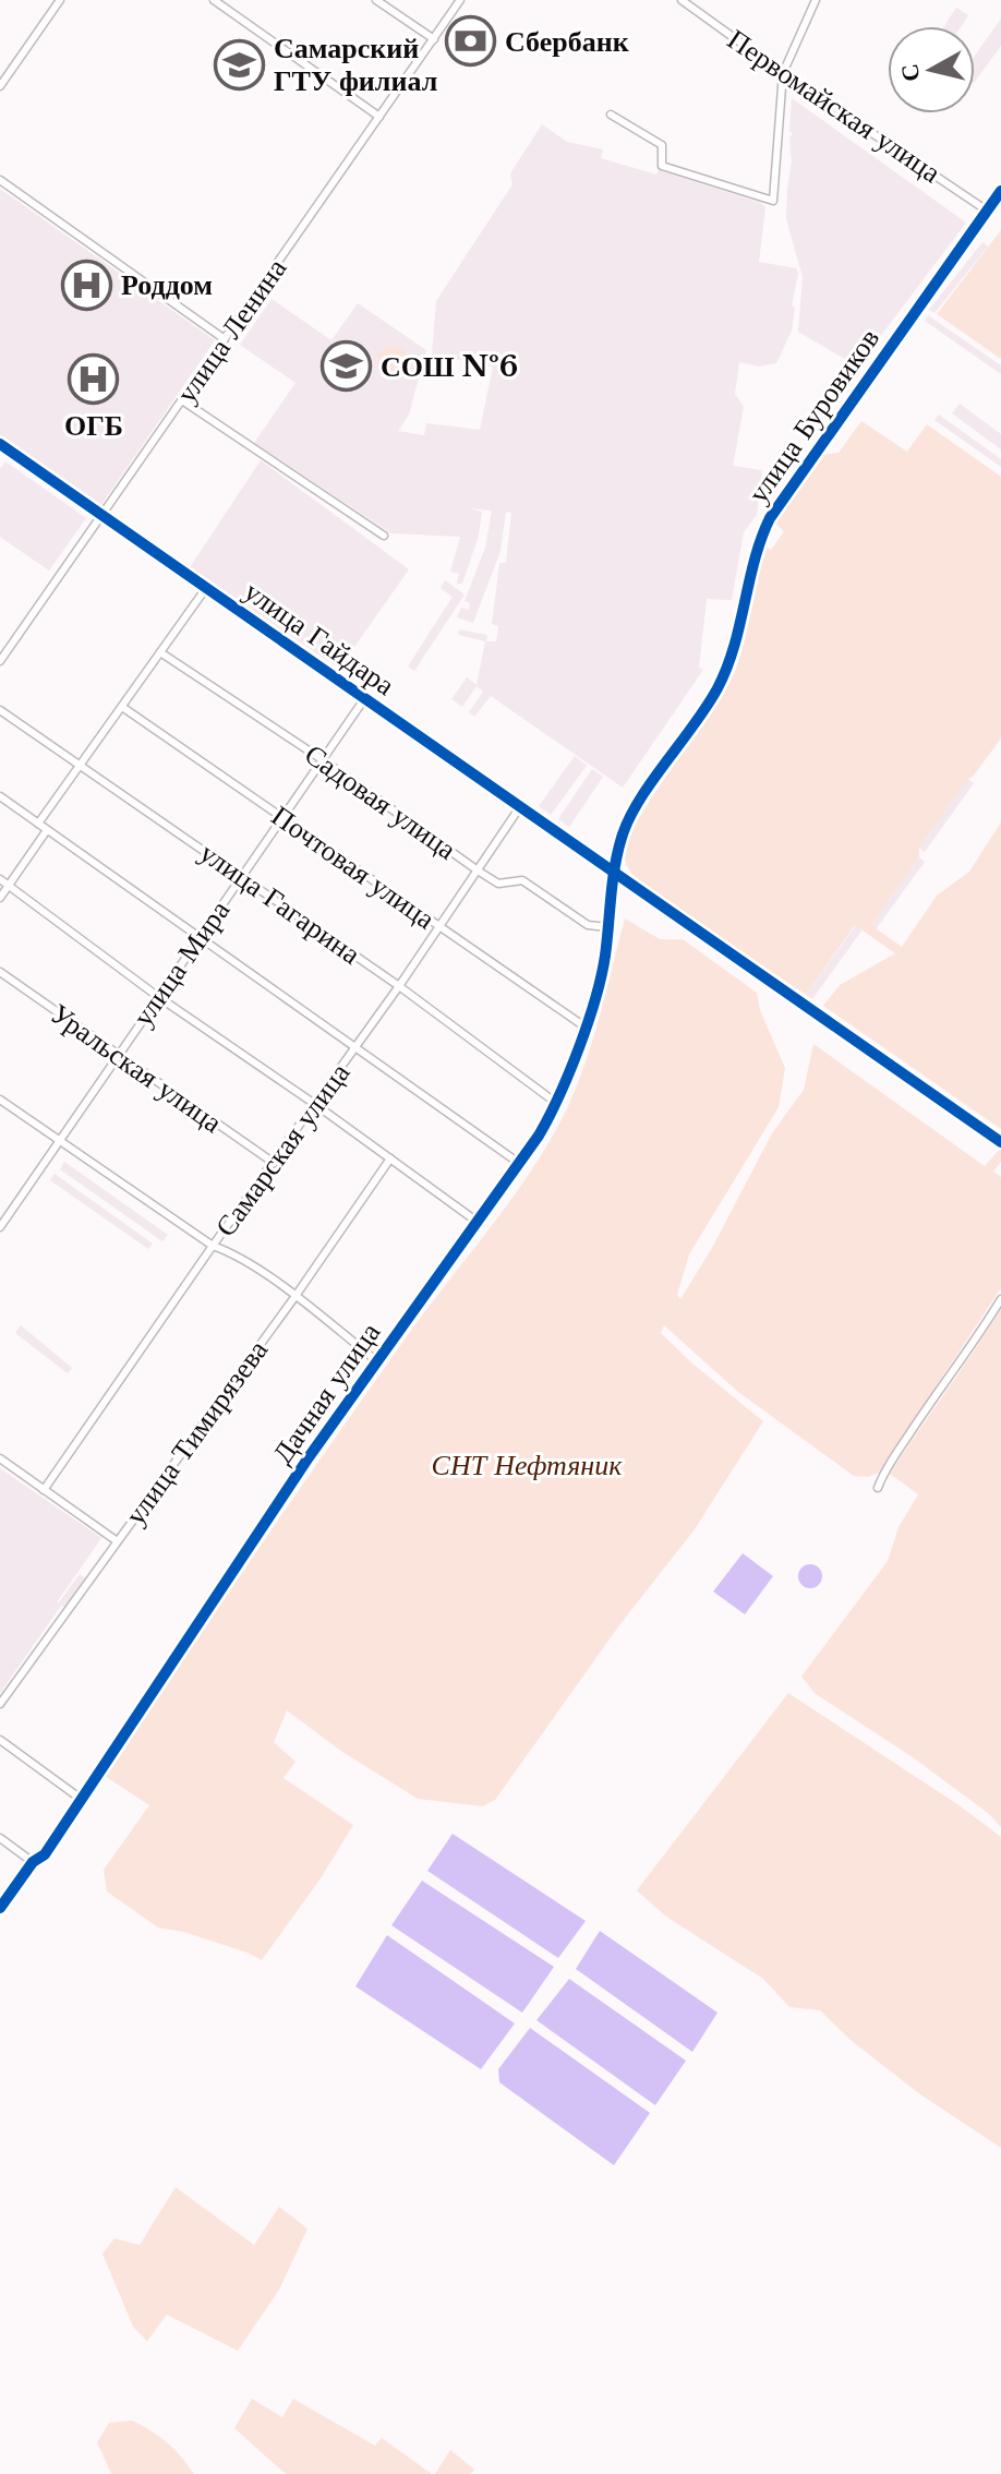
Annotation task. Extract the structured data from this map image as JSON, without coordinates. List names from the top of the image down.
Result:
{
  "streets": {
    "street": [
      "Первомайская улица",
      "улица Ленина",
      "улица Буровиков",
      "улица Гайдара",
      "Садовая улица",
      "Почтовая улица",
      "улица Гагарина",
      "улица Мира",
      "Уральская улица",
      "Самарская улица",
      "Дачная улица",
      "улица Тимирязева"
    ]
  },
  "crossings": [
    ["Первомайская улица", "улица Буровиков"],
    ["улица Ленина", "улица Гайдара"],
    ["улица Буровиков", "улица Гайдара"],
    ["улица Буровиков", "Дачная улица"],
    ["улица Гайдара", "улица Мира"],
    ["улица Гайдара", "Самарская улица"],
    ["улица Гайдара", "Дачная улица"],
    ["Садовая улица", "улица Мира"],
    ["Садовая улица", "Самарская улица"],
    ["Садовая улица", "Дачная улица"],
    ["Почтовая улица", "улица Мира"],
    ["Почтовая улица", "Самарская улица"],
    ["Почтовая улица", "Дачная улица"],
    ["улица Гагарина", "улица Мира"],
    ["улица Гагарина", "Самарская улица"],
    ["улица Гагарина", "Дачная улица"],
    ["улица Мира", "Уральская улица"],
    ["Уральская улица", "Самарская улица"]
  ],
  "parks": ["СНТ Нефтяник"],
  "places": {
    "bank": ["Сбербанк"],
    "school or university": ["Самарский ГТУ филиал", "СОШ №6"],
    "hospital": ["Роддом", "ОГБ"]
  },
  "north": "left"
}
